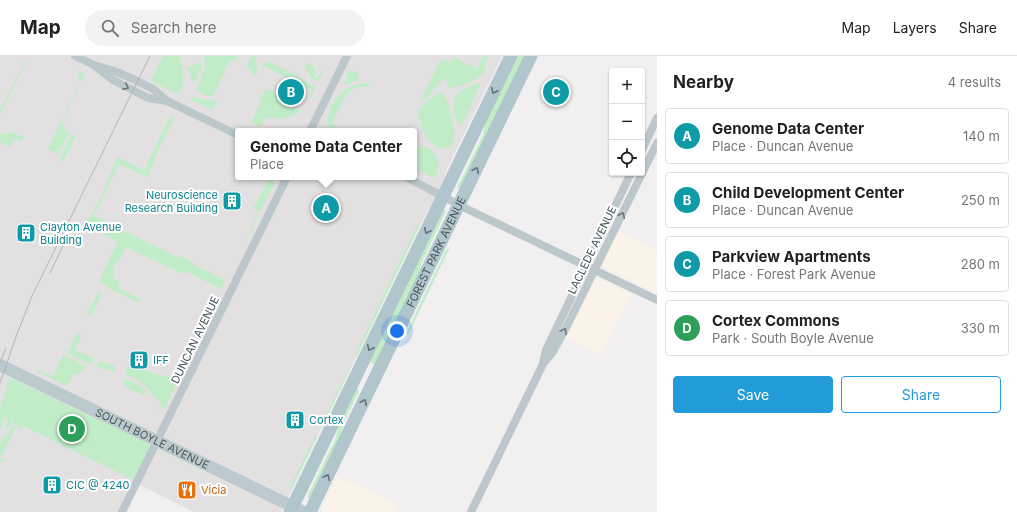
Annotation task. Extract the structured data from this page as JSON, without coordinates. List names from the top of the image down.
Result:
{
  "streets": {
    "main road": ["FOREST PARK AVENUE"],
    "street": ["LACLEDE AVENUE", "DUNCAN AVENUE", "SOUTH BOYLE AVENUE"]
  },
  "crossings": [
    ["FOREST PARK AVENUE", "SOUTH BOYLE AVENUE"],
    ["DUNCAN AVENUE", "SOUTH BOYLE AVENUE"]
  ],
  "places": {
    "building": [
      "Neuroscience Research Building",
      "Clayton Avenue Building",
      "IFF",
      "Cortex",
      "CIC @ 4240"
    ],
    "restaurant": ["Vicia"]
  },
  "page": {
    "header": "Map",
    "search": "Search here",
    "nav": ["Map", "Layers", "Share"],
    "heading": ["Nearby", "4 results"],
    "map_buttons": ["+", "−"],
    "pins": [
      "B",
      "C",
      "A",
      "D"
    ],
    "list": [
      {
        "mark": "A",
        "name": "Genome Data Center",
        "note": "Place · Duncan Avenue",
        "value": "140 m"
      },
      {
        "mark": "B",
        "name": "Child Development Center",
        "note": "Place · Duncan Avenue",
        "value": "250 m"
      },
      {
        "mark": "C",
        "name": "Parkview Apartments",
        "note": "Place · Forest Park Avenue",
        "value": "280 m"
      },
      {
        "mark": "D",
        "name": "Cortex Commons",
        "note": "Park · South Boyle Avenue",
        "value": "330 m"
      }
    ],
    "popup": ["Genome Data Center", "Place"],
    "buttons": ["Save", "Share"]
  }
}
